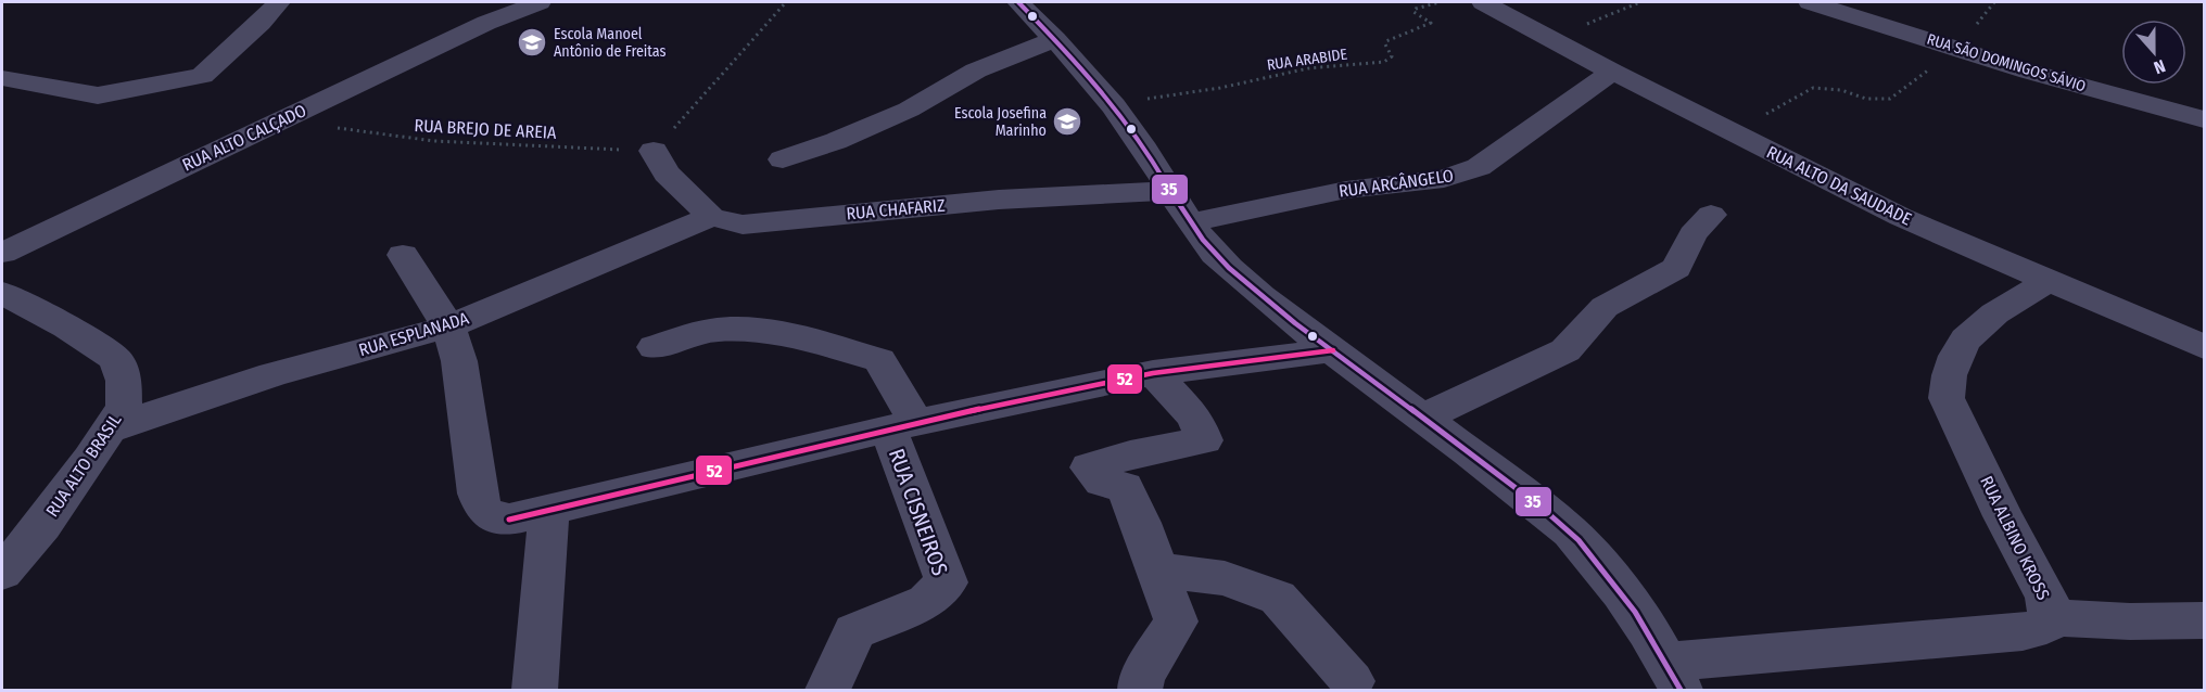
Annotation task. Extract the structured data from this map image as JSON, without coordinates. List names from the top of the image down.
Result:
{
  "streets": {
    "street": [
      "RUA SÃO DOMINGOS SÁVIO",
      "RUA ALTO CALÇADO",
      "RUA ARCÂNGELO",
      "RUA ALTO DA SAUDADE",
      "RUA CHAFARIZ",
      "RUA ESPLANADA",
      "RUA ALTO BRASIL",
      "RUA CISNEIROS",
      "RUA ALBINO KROSS"
    ],
    "path": ["RUA ARABIDE", "RUA BREJO DE AREIA"]
  },
  "crossings": [
    ["RUA ARCÂNGELO", "RUA ALTO DA SAUDADE"],
    ["RUA ALTO DA SAUDADE", "RUA ALBINO KROSS"],
    ["RUA CHAFARIZ", "RUA ESPLANADA"],
    ["RUA ESPLANADA", "RUA ALTO BRASIL"]
  ],
  "places": {
    "school or university": ["Escola Manoel Antônio de Freitas", "Escola Josefina Marinho"]
  },
  "lines": ["transit line 35", "transit line 52"],
  "north": "bottom"
}
